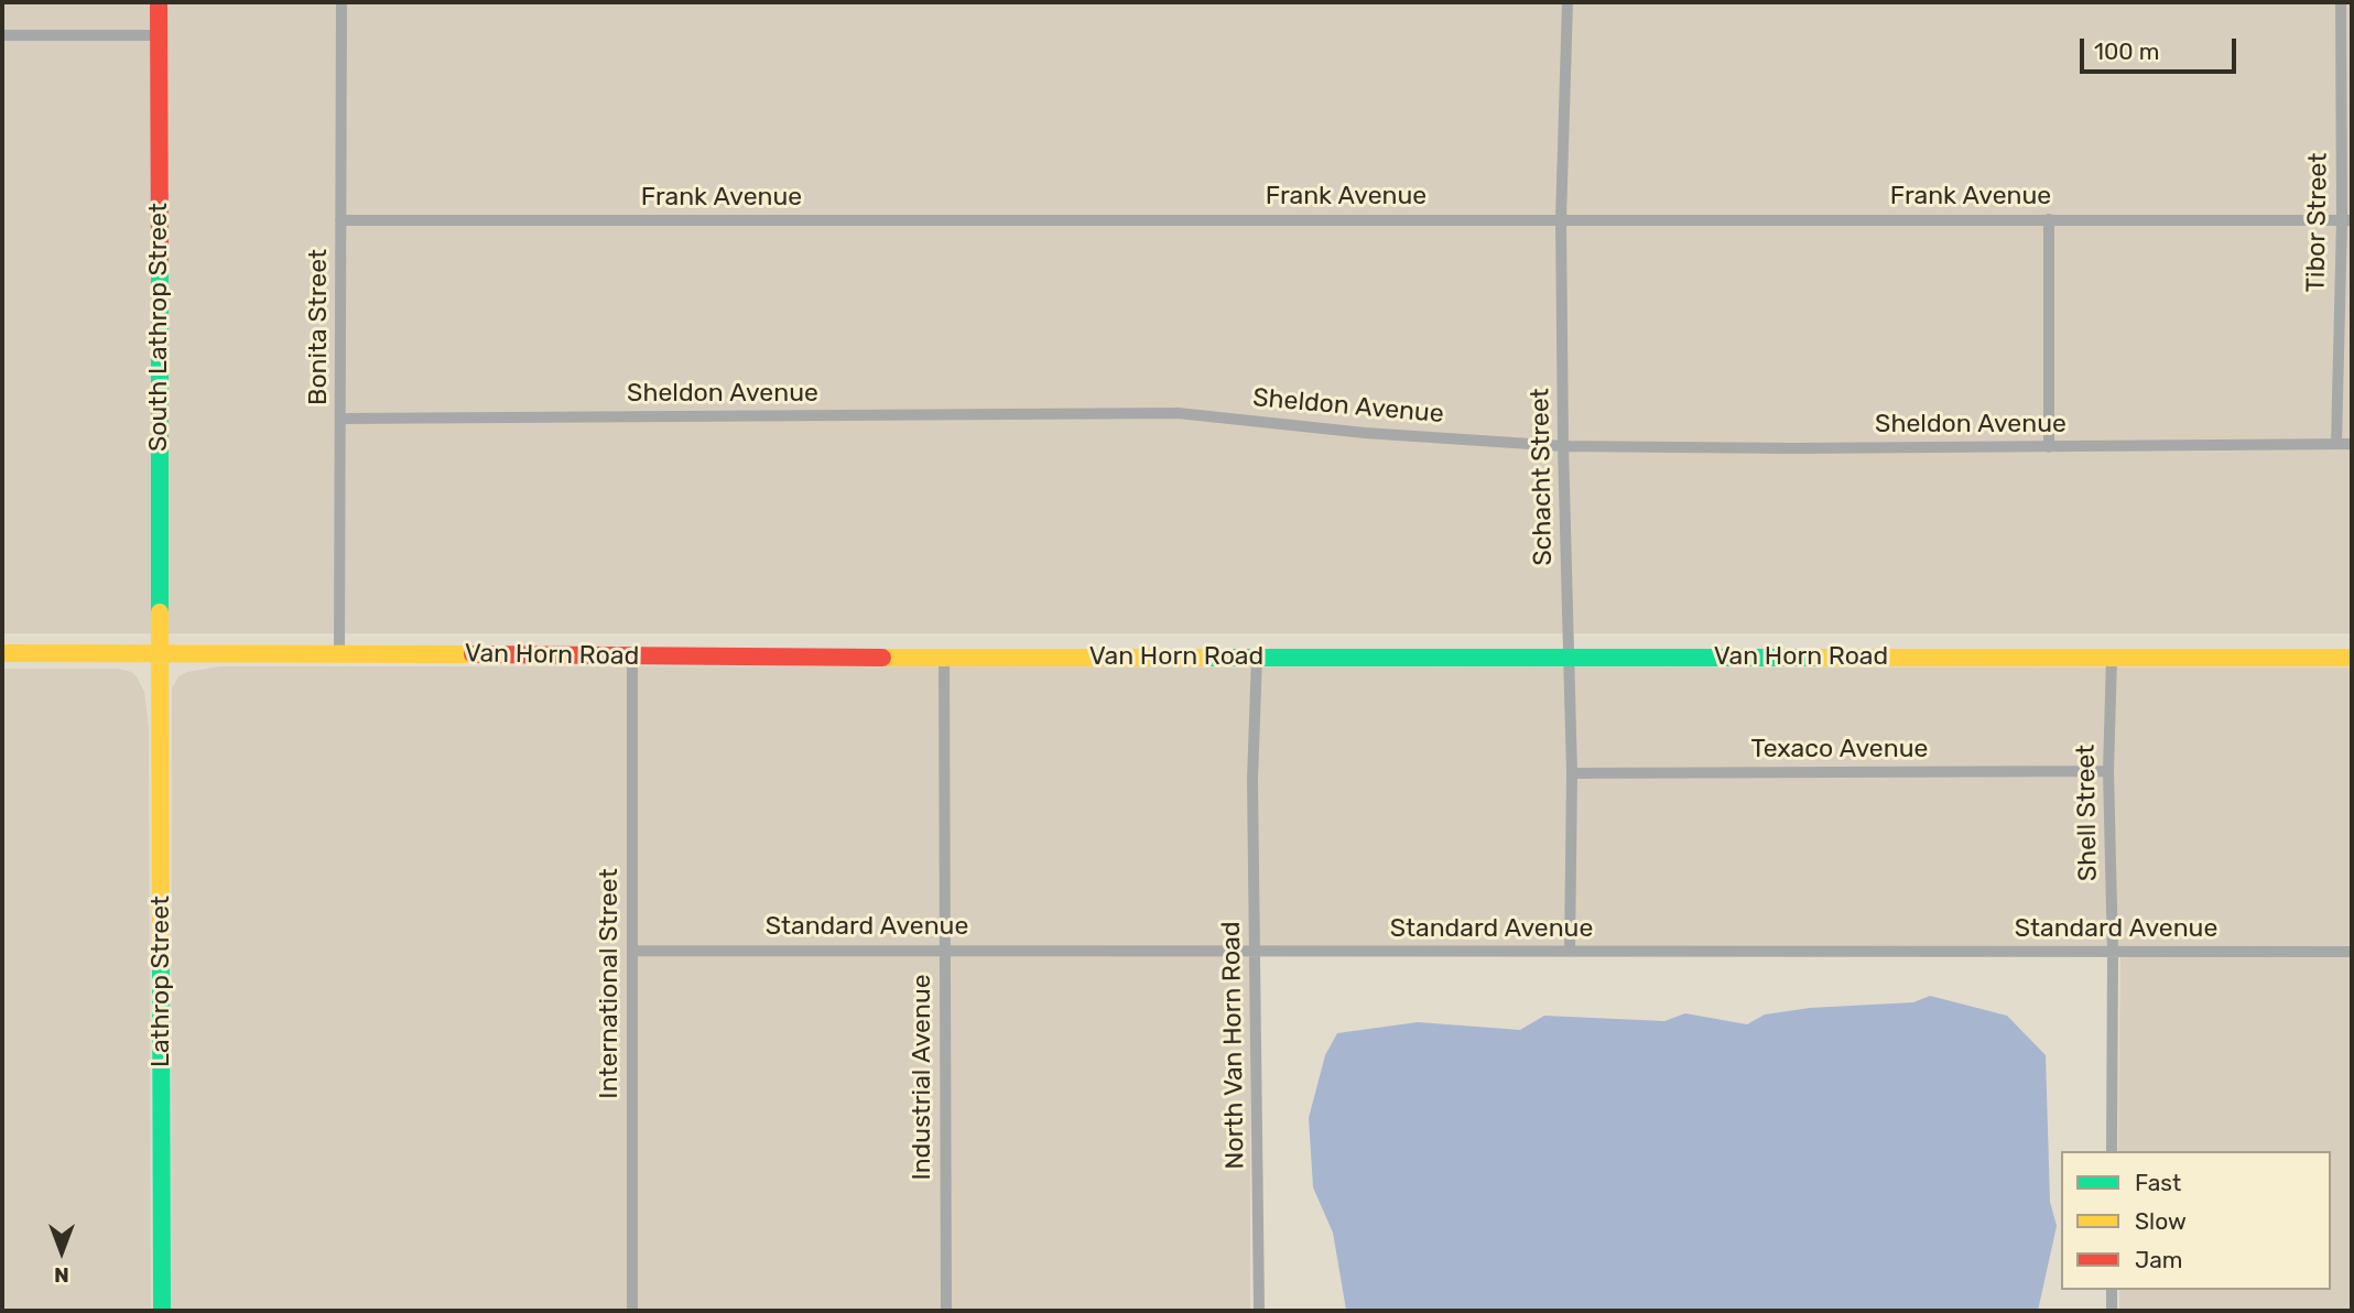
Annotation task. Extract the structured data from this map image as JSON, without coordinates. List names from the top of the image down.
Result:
{
  "streets": {
    "main road": ["South Lathrop Street", "Van Horn Road", "Lathrop Street"],
    "street": [
      "Frank Avenue",
      "Tibor Street",
      "Bonita Street",
      "Sheldon Avenue",
      "Schacht Street",
      "Texaco Avenue",
      "Shell Street",
      "Standard Avenue",
      "International Street",
      "North Van Horn Road",
      "Industrial Avenue"
    ]
  },
  "crossings": [
    ["Frank Avenue", "Tibor Street"],
    ["Frank Avenue", "Bonita Street"],
    ["Frank Avenue", "Schacht Street"],
    ["Tibor Street", "Sheldon Avenue"],
    ["South Lathrop Street", "Van Horn Road"],
    ["South Lathrop Street", "Lathrop Street"],
    ["Bonita Street", "Sheldon Avenue"],
    ["Bonita Street", "Van Horn Road"],
    ["Sheldon Avenue", "Schacht Street"],
    ["Schacht Street", "Van Horn Road"],
    ["Schacht Street", "Texaco Avenue"],
    ["Schacht Street", "Standard Avenue"],
    ["Van Horn Road", "Shell Street"],
    ["Van Horn Road", "Lathrop Street"],
    ["Van Horn Road", "International Street"],
    ["Van Horn Road", "North Van Horn Road"],
    ["Van Horn Road", "Industrial Avenue"],
    ["Texaco Avenue", "Shell Street"],
    ["Shell Street", "Standard Avenue"],
    ["Standard Avenue", "International Street"],
    ["Standard Avenue", "North Van Horn Road"],
    ["Standard Avenue", "Industrial Avenue"]
  ],
  "legend": ["Fast", "Slow", "Jam"],
  "scale_bar": "100 m",
  "north": "bottom"
}
